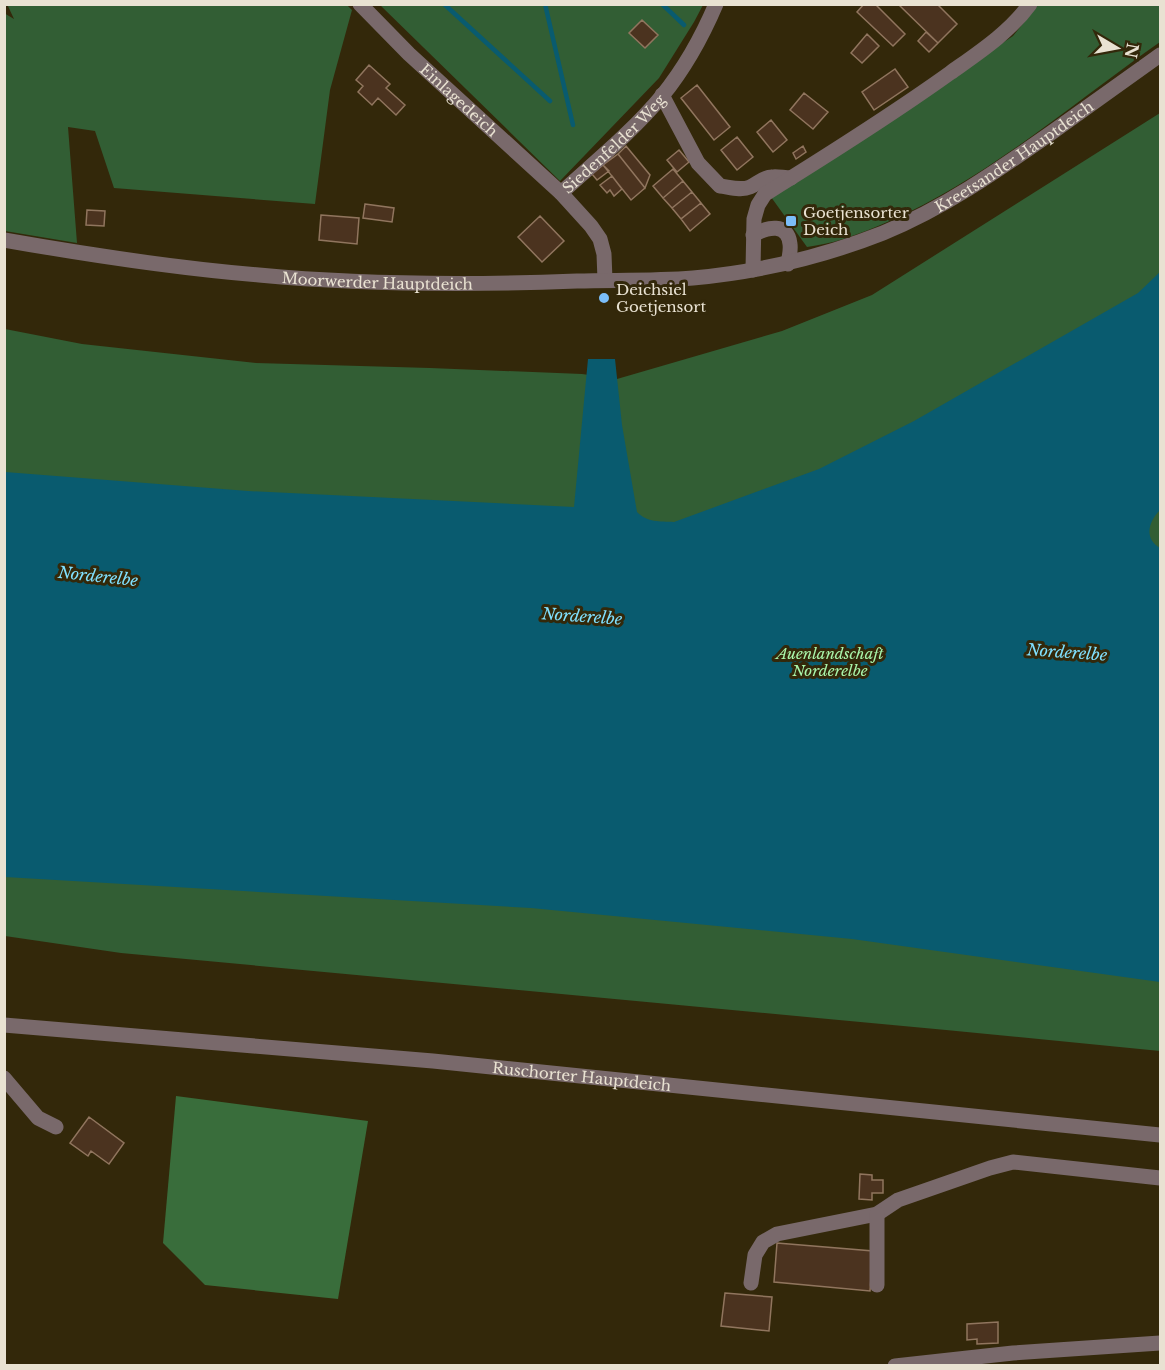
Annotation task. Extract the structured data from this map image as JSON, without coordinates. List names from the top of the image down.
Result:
{
  "streets": {
    "street": [
      "Einlagedeich",
      "Siedenfelder Weg",
      "Kreetsander Hauptdeich",
      "Moorwerder Hauptdeich",
      "Ruschorter Hauptdeich"
    ]
  },
  "crossings": [
    ["Einlagedeich", "Siedenfelder Weg"],
    ["Siedenfelder Weg", "Moorwerder Hauptdeich"],
    ["Kreetsander Hauptdeich", "Moorwerder Hauptdeich"]
  ],
  "water": ["Norderelbe"],
  "parks": ["Auenlandschaft Norderelbe"],
  "places": {
    "transit": ["Goetjensorter Deich"],
    "other": ["Deichsiel Goetjensort"]
  },
  "north": "right"
}
